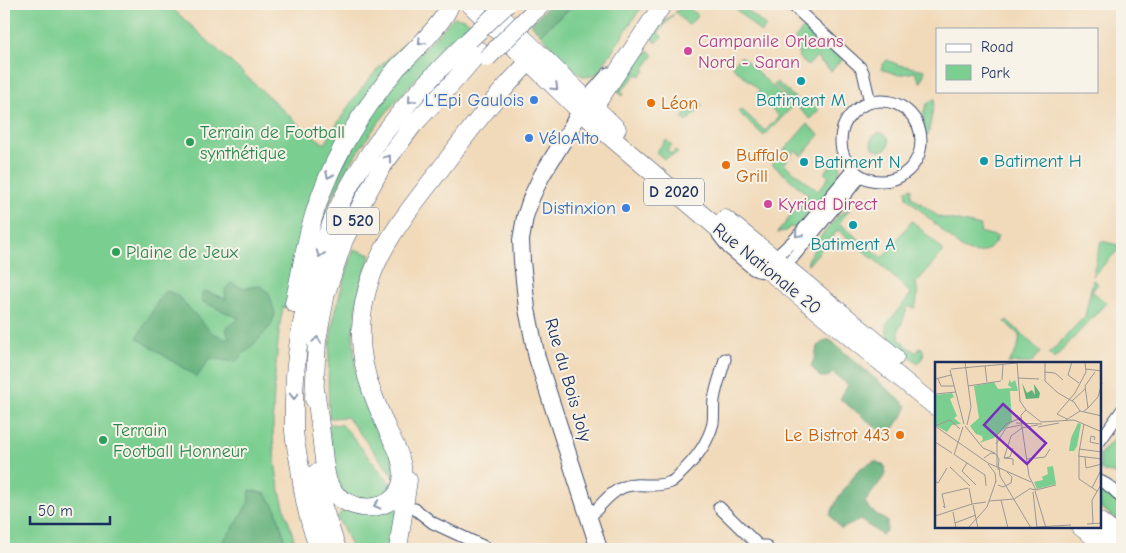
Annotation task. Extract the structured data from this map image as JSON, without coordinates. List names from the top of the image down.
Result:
{
  "streets": {
    "main road": ["D 2020", "D 520", "Rue Nationale 20"],
    "street": ["Rue du Bois Joly"]
  },
  "crossings": [
    ["Rue Nationale 20", "Rue du Bois Joly"]
  ],
  "places": [
    "Campanile Orleans Nord - Saran",
    "Batiment M",
    "L'Epi Gaulois",
    "Léon",
    "VéloAlto",
    "Terrain de Football synthétique",
    "Batiment H",
    "Batiment N",
    "Buffalo Grill",
    "Kyriad Direct",
    "Distinxion",
    "Batiment A",
    "Plaine de Jeux",
    "Le Bistrot 443",
    "Terrain Football Honneur"
  ],
  "legend": ["Road", "Park"],
  "scale_bar": "50 m"
}
